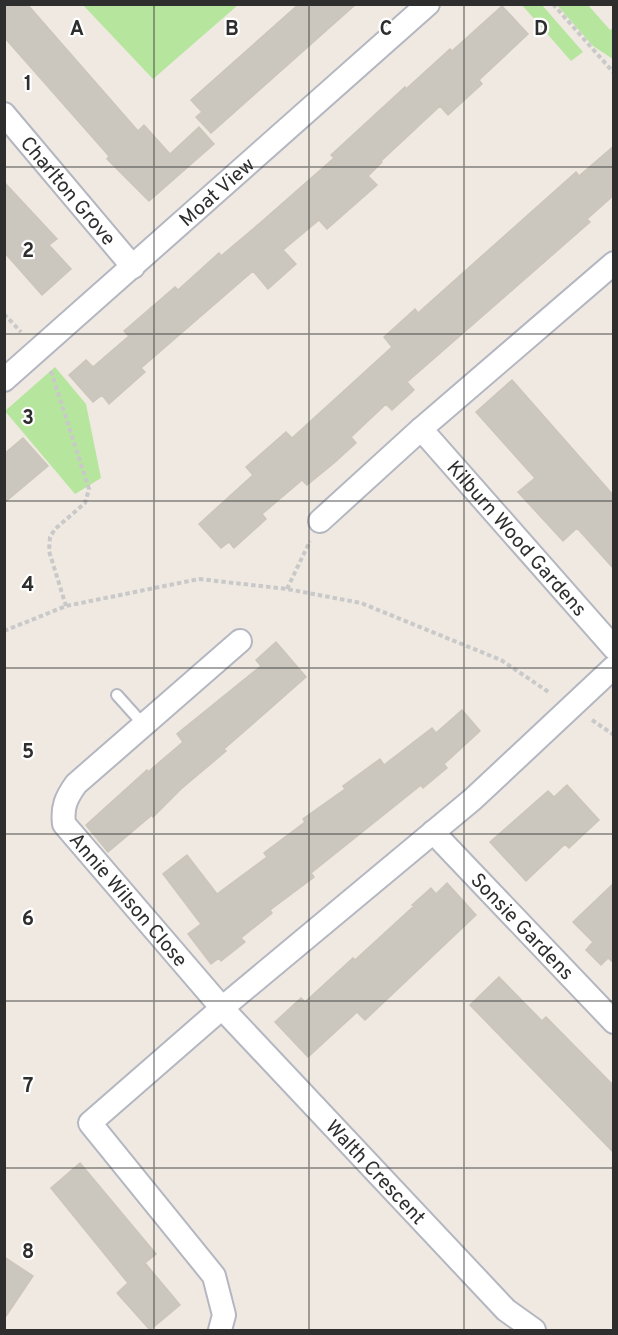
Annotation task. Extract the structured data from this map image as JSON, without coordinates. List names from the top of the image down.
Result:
{
  "streets": {
    "street": [
      "Charlton Grove",
      "Moat View",
      "Kilburn Wood Gardens",
      "Annie Wilson Close",
      "Sonsie Gardens",
      "Walth Crescent"
    ]
  },
  "crossings": [
    ["Charlton Grove", "Moat View"],
    ["Annie Wilson Close", "Walth Crescent"]
  ],
  "grid": {
    "columns": [
      "A",
      "B",
      "C",
      "D"
    ],
    "rows": [
      "1",
      "2",
      "3",
      "4",
      "5",
      "6",
      "7",
      "8"
    ]
  }
}
